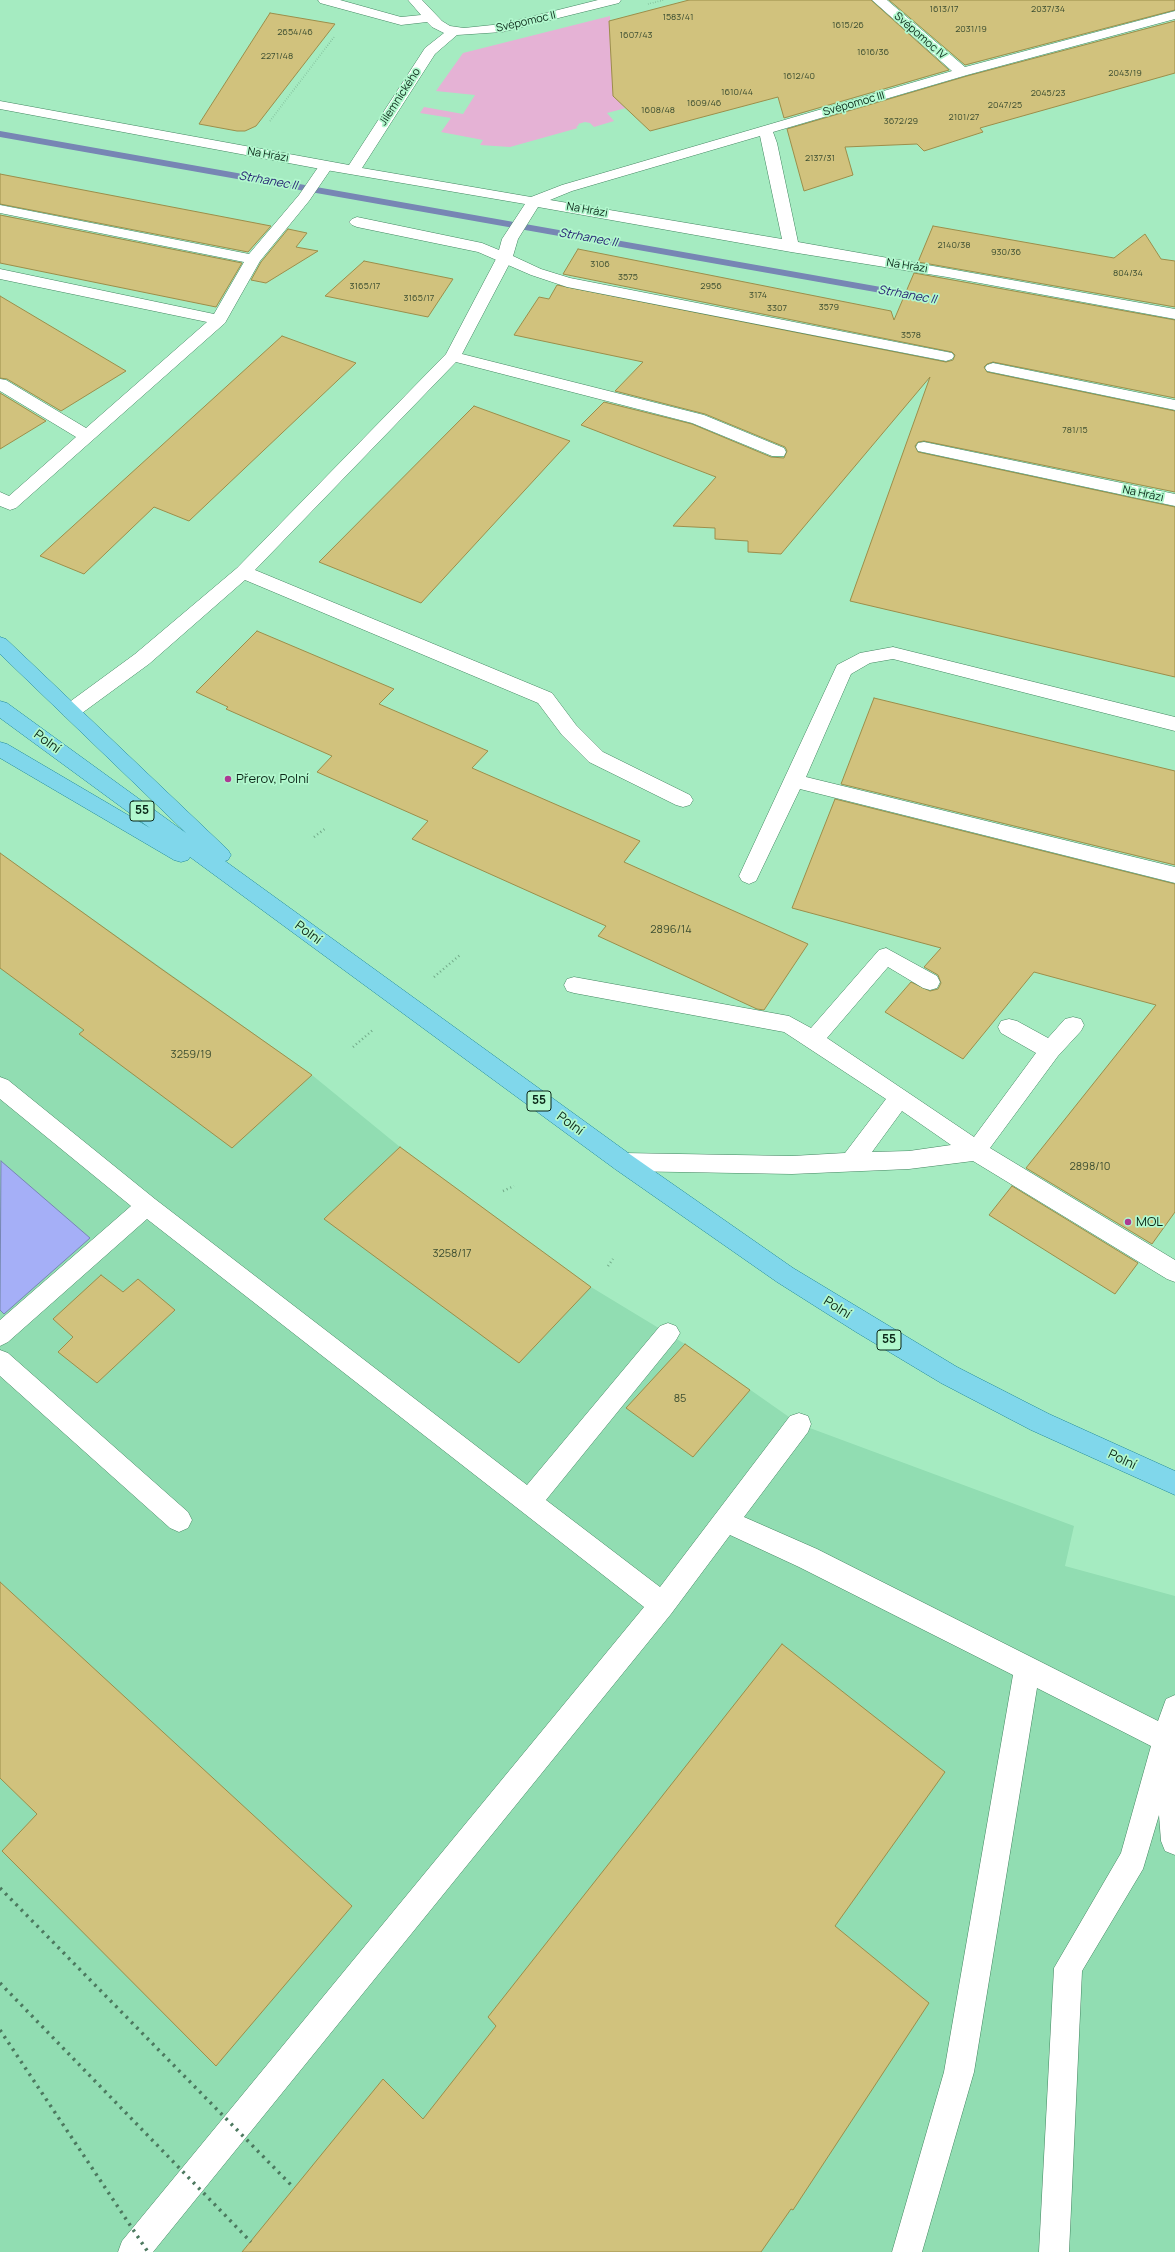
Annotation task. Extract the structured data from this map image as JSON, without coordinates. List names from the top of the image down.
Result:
{
  "streets": {
    "main road": ["Polní", "55"],
    "street": [
      "Svépomoc II",
      "Svépomoc IV",
      "Jilemnického",
      "Svépomoc III",
      "Na Hrázi"
    ]
  },
  "crossings": [
    ["Svépomoc II", "Jilemnického"],
    ["Svépomoc IV", "Svépomoc III"],
    ["Jilemnického", "Na Hrázi"],
    ["Svépomoc III", "Na Hrázi"]
  ],
  "water": ["Strhanec II"],
  "places": ["Přerov, Polní", "MOL"],
  "house_numbers": [
    "1613/17",
    "2037/34",
    "1583/41",
    "1615/26",
    "2031/19",
    "2654/46",
    "1607/43",
    "1616/36",
    "2271/48",
    "2043/19",
    "1612/40",
    "1610/44",
    "2045/23",
    "1609/46",
    "2047/25",
    "1608/48",
    "2101/27",
    "3672/29",
    "2137/31",
    "2140/38",
    "930/36",
    "3106",
    "804/34",
    "3575",
    "3165/17",
    "2956",
    "3174",
    "3165/17",
    "3579",
    "3307",
    "3578",
    "781/15",
    "2896/14",
    "3259/19",
    "2898/10",
    "3258/17",
    "85"
  ]
}
